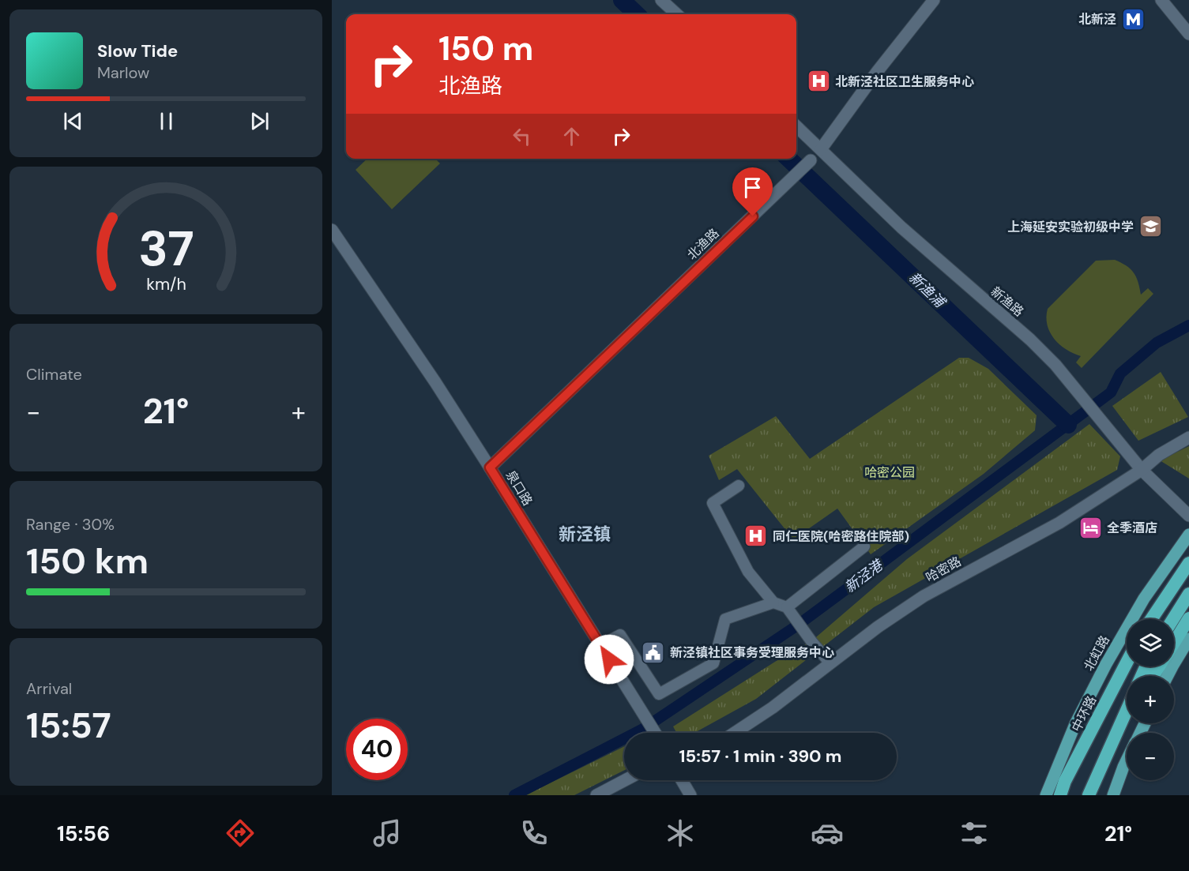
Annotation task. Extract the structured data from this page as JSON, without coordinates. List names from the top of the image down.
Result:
{
  "streets": {
    "highway": ["中环路"],
    "main road": ["北虹路"],
    "street": [
      "北渔路",
      "新渔路",
      "泉口路",
      "哈密路"
    ]
  },
  "crossings": [
    ["北渔路", "新渔路"],
    ["北渔路", "泉口路"],
    ["新渔路", "哈密路"]
  ],
  "districts": ["新泾镇"],
  "water": ["新渔浦", "新泾港"],
  "parks": ["哈密公园"],
  "places": {
    "metro station": ["北新泾"],
    "hospital": ["北新泾社区卫生服务中心", "同仁医院(哈密路住院部)"],
    "school or university": ["上海延安实验初级中学"],
    "hotel": ["全季酒店"],
    "public building": ["新泾镇社区事务受理服务中心"]
  },
  "page": {
    "turn": ["150 m", "北渔路"],
    "song": ["Slow Tide", "Marlow"],
    "tile": [
      "Climate",
      ["Range · 30%", "150 km"],
      ["Arrival", "15:57"]
    ],
    "heat": ["−", "21°", "+"],
    "map_buttons": ["+", "−"],
    "limit": "40",
    "trip": "15:57 · 1 min · 390 m",
    "tabs": ["15:56", "21°"],
    "gauge": ["37", "km/h"]
  }
}
